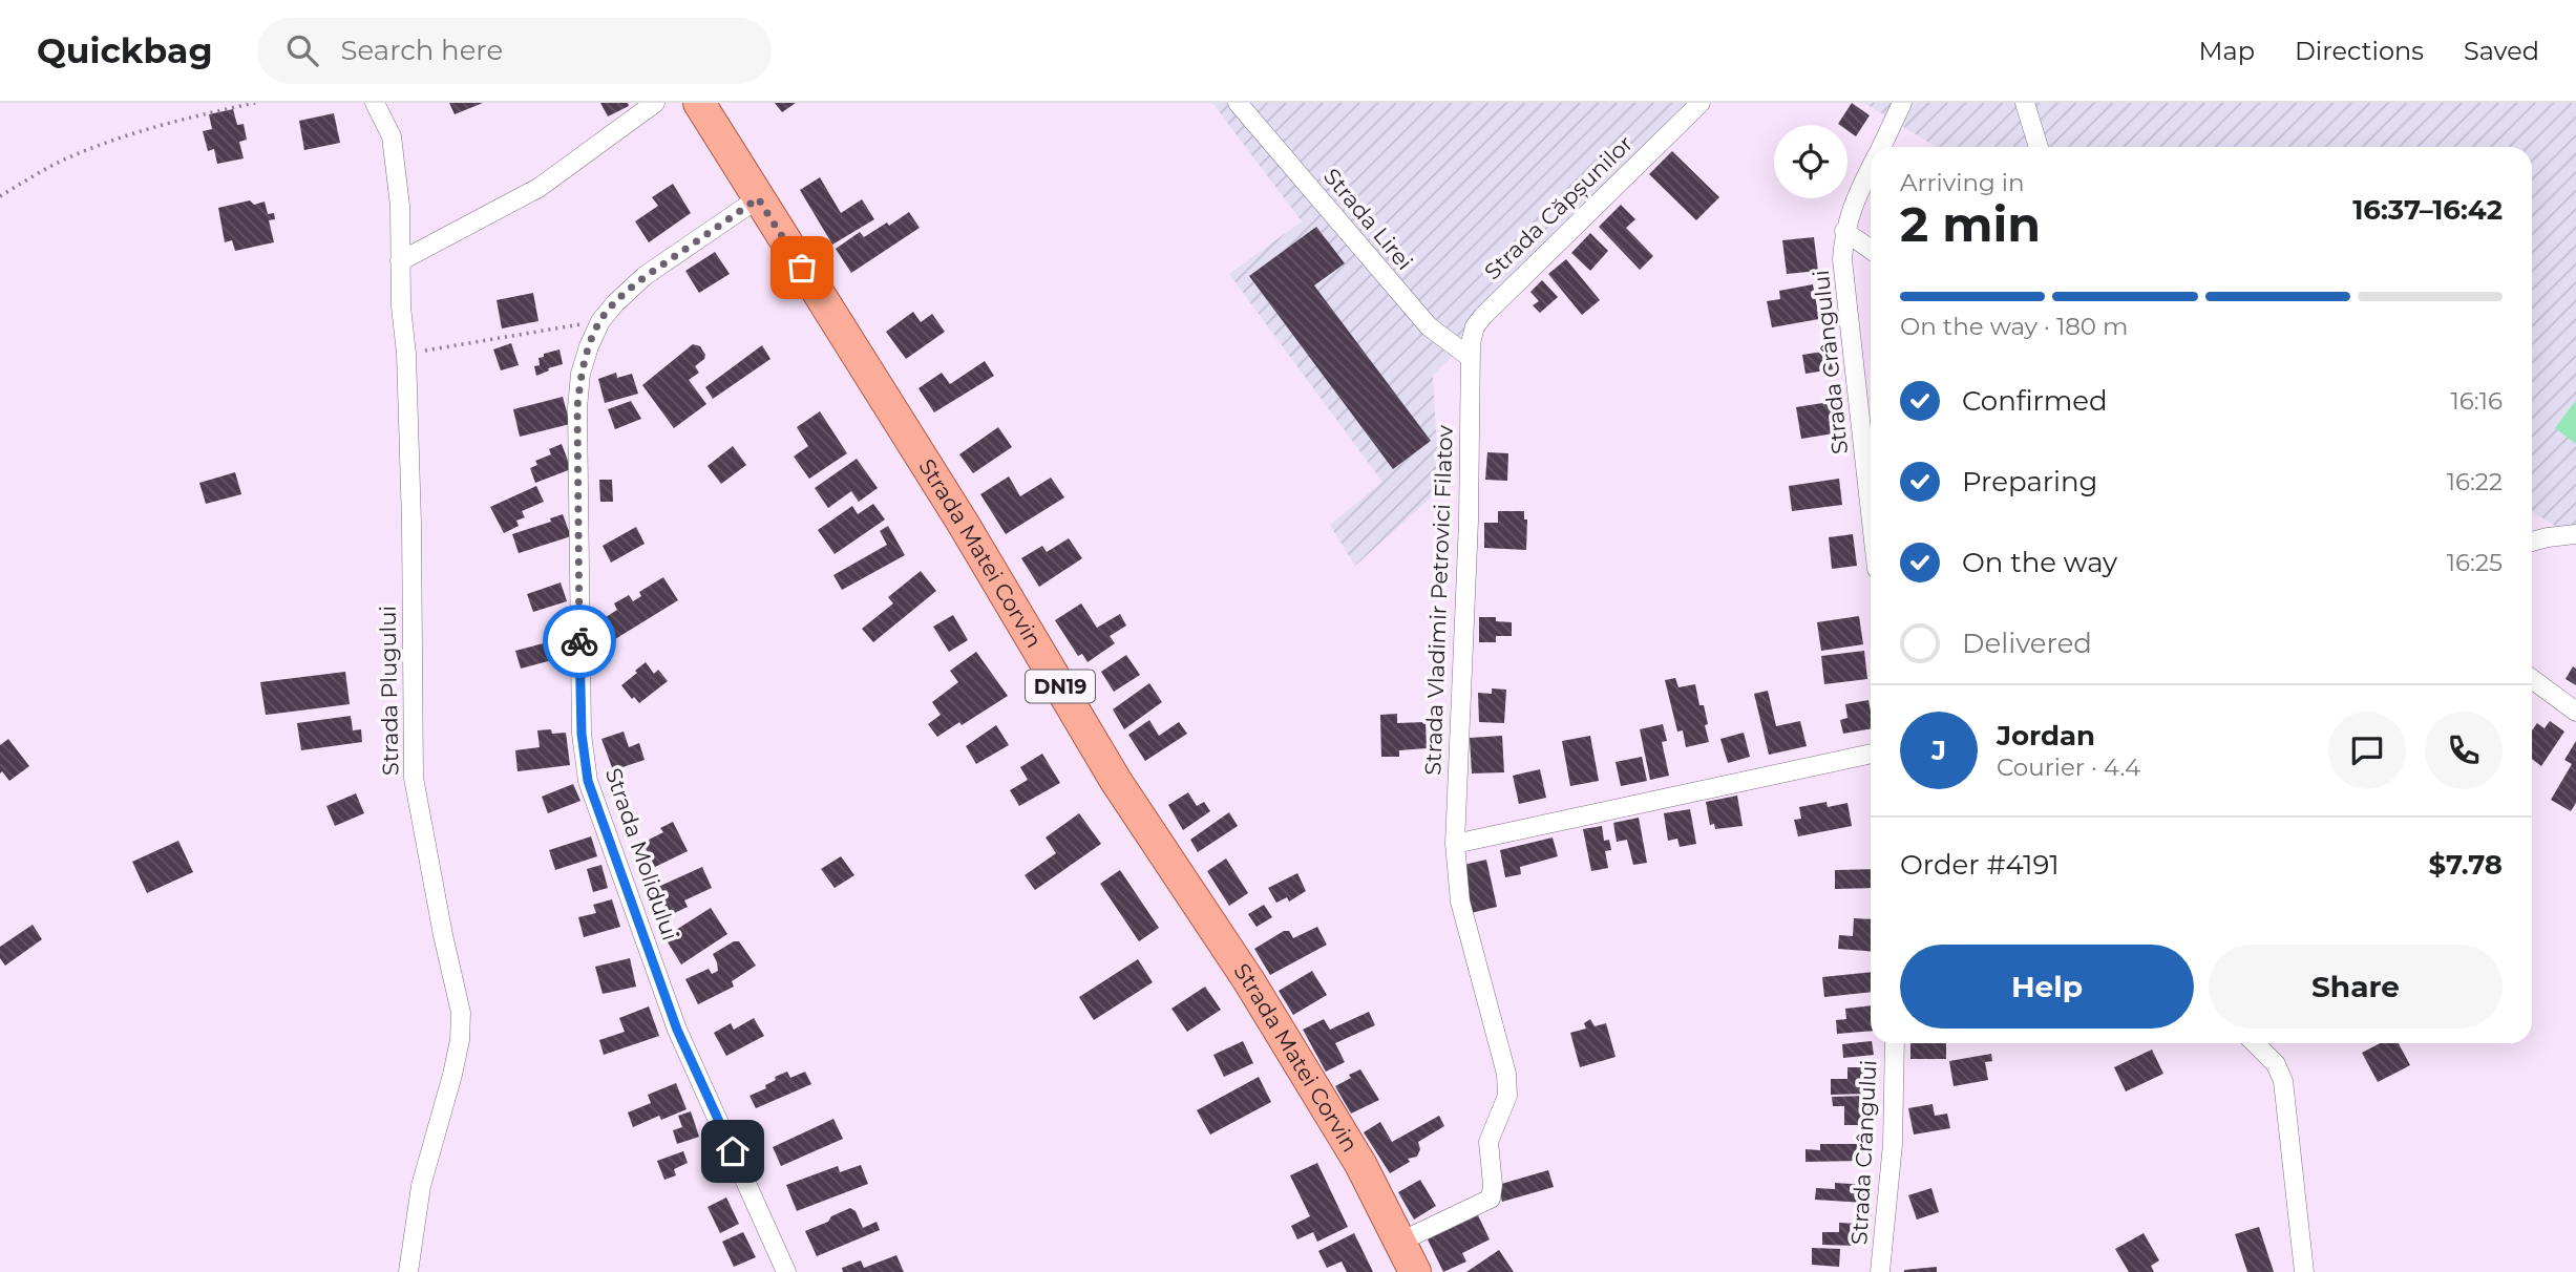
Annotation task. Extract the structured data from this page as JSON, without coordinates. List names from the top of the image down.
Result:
{
  "streets": {
    "main road": ["Strada Matei Corvin", "DN19"],
    "street": [
      "Strada Căpșunilor",
      "Strada Lirei",
      "Strada Crângului",
      "Strada Vladimir Petrovici Filatov",
      "Strada Plugului",
      "Strada Molidului"
    ]
  },
  "crossings": [
    ["Strada Căpșunilor", "Strada Lirei"],
    ["Strada Căpșunilor", "Strada Vladimir Petrovici Filatov"],
    ["Strada Lirei", "Strada Vladimir Petrovici Filatov"],
    ["Strada Matei Corvin", "Strada Vladimir Petrovici Filatov"],
    ["Strada Matei Corvin", "Strada Molidului"]
  ],
  "page": {
    "header": "Quickbag",
    "search": "Search here",
    "nav": ["Map", "Directions", "Saved"],
    "heading": ["2 min", "Arriving in", "16:37–16:42"],
    "panel": [
      "Jordan",
      "Courier · 4.4",
      "Order #4191",
      "$7.78"
    ],
    "bar": "On the way · 180 m",
    "list": [
      ["Confirmed", "16:16"],
      ["Preparing", "16:22"],
      ["On the way", "16:25"],
      "Delivered"
    ],
    "round": "J",
    "buttons": ["Help", "Share"]
  }
}
